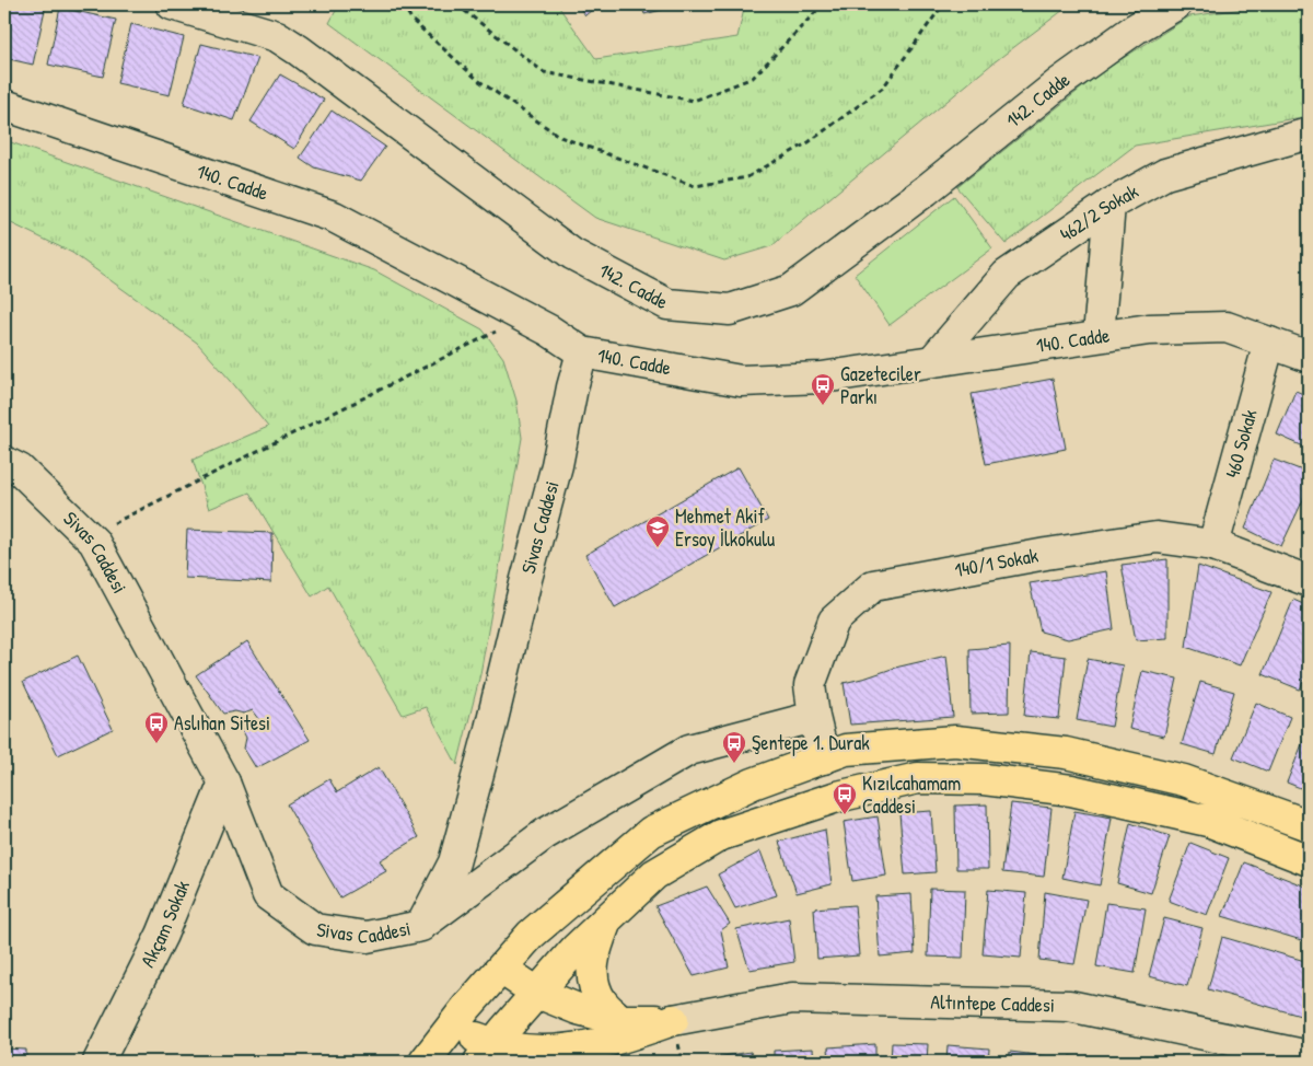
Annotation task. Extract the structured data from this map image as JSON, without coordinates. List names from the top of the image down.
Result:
{
  "streets": {
    "street": [
      "142. Cadde",
      "140. Cadde",
      "462/2 Sokak",
      "460 Sokak",
      "Sivas Caddesi",
      "140/1 Sokak",
      "Akçam Sokak",
      "Altıntepe Caddesi"
    ]
  },
  "crossings": [
    ["140. Cadde", "462/2 Sokak"],
    ["140. Cadde", "460 Sokak"],
    ["140. Cadde", "Sivas Caddesi"],
    ["460 Sokak", "140/1 Sokak"],
    ["Sivas Caddesi", "Akçam Sokak"]
  ],
  "places": {
    "bus stop": [
      "Gazeteciler Parkı",
      "Aslıhan Sitesi",
      "Şentepe 1. Durak",
      "Kızılcahamam Caddesi"
    ],
    "school or university": ["Mehmet Akif Ersoy İlkokulu"]
  }
}
